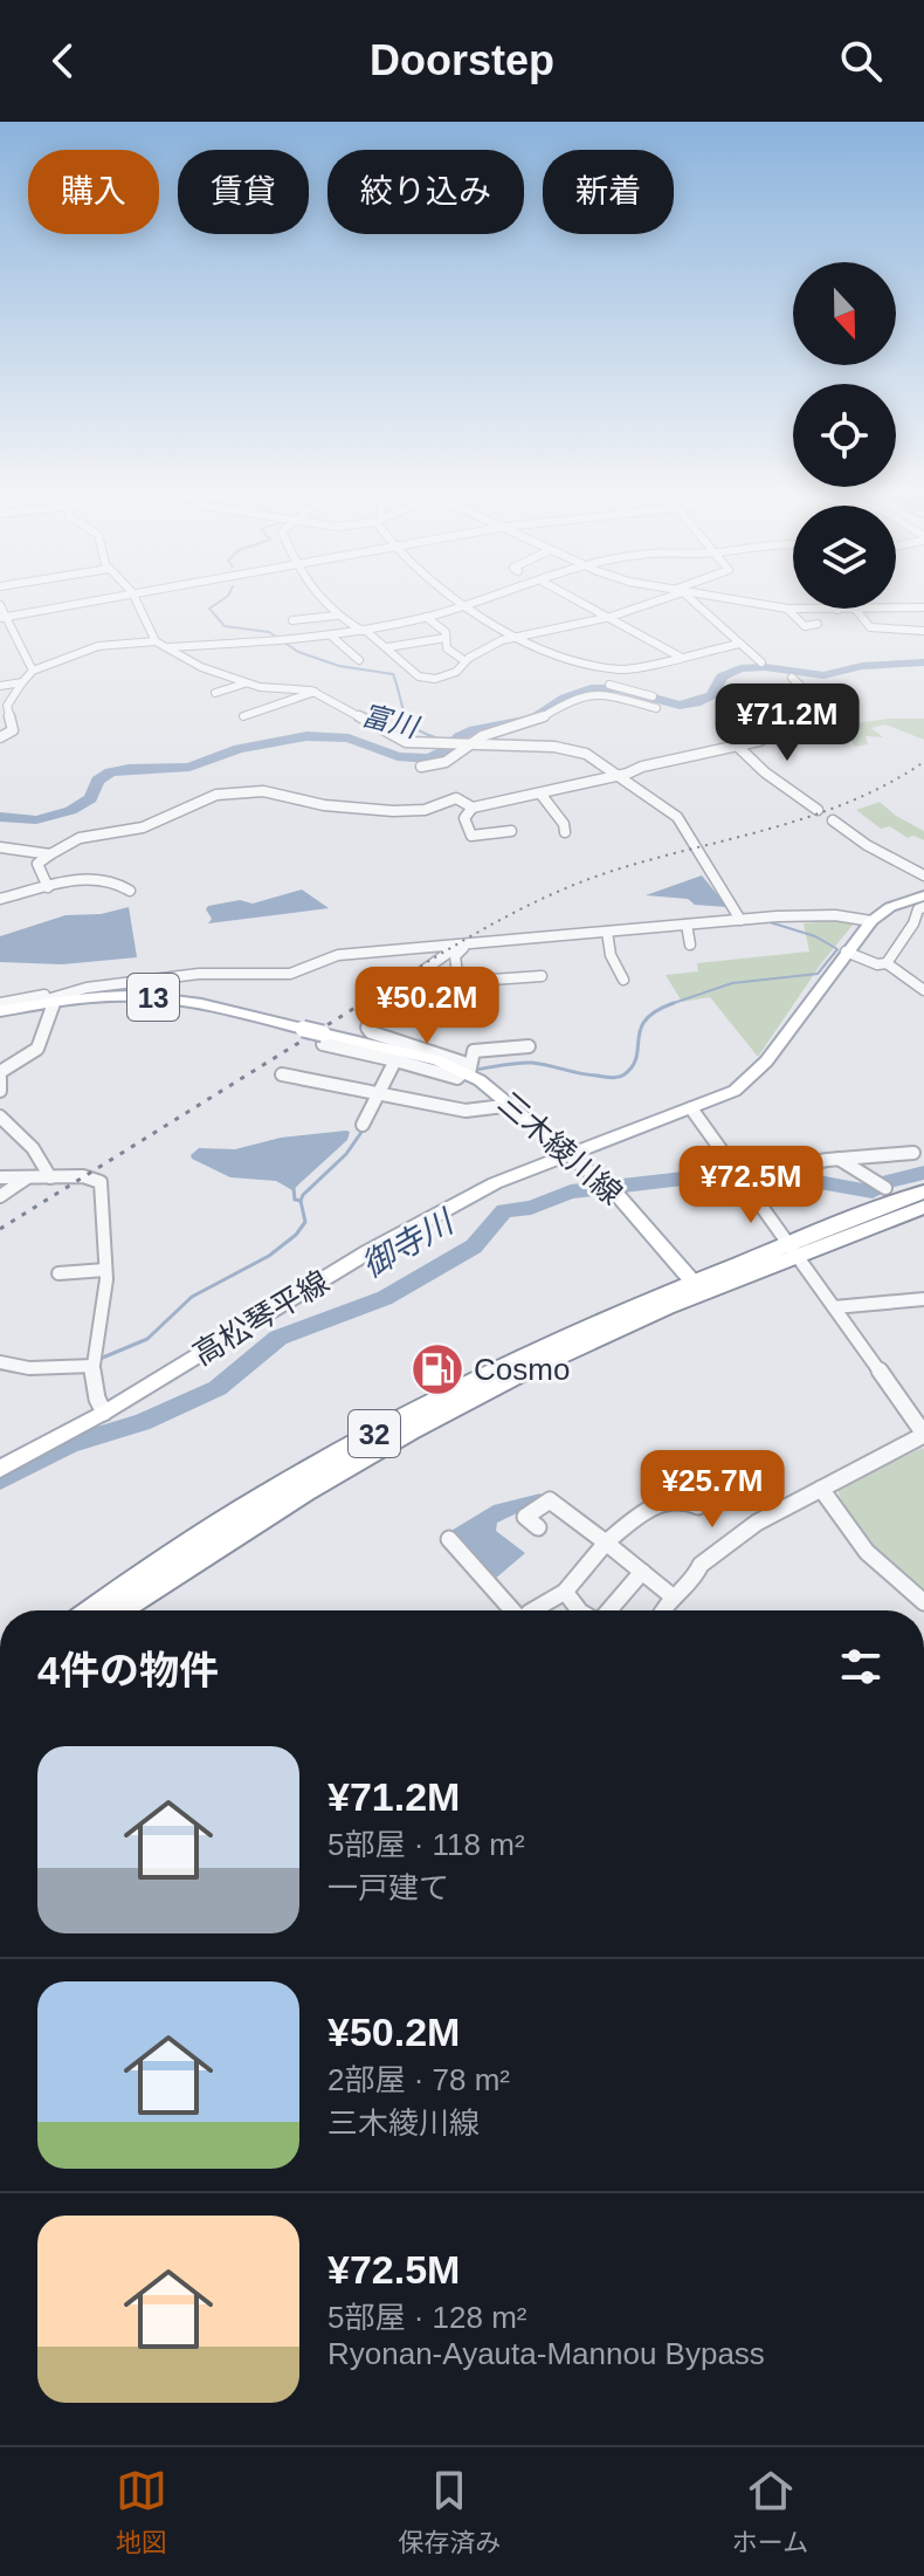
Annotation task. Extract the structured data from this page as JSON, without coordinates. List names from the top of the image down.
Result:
{
  "streets": {
    "highway": ["32"],
    "main road": ["13", "三木綾川線", "高松琴平線"]
  },
  "crossings": [
    ["三木綾川線", "高松琴平線"],
    ["三木綾川線", "32"]
  ],
  "water": ["富川", "御寺川"],
  "places": {
    "fuel station": ["Cosmo"]
  },
  "north": "bottom",
  "page": {
    "header": "Doorstep",
    "chip": [
      "購入",
      "賃貸",
      "絞り込み",
      "新着"
    ],
    "price": [
      "¥71.2M",
      "¥50.2M",
      "¥72.5M",
      "¥25.7M"
    ],
    "heading": "4件の物件",
    "list": [
      {
        "name": "¥71.2M",
        "note": "5部屋 · 118 m² · 一戸建て"
      },
      {
        "name": "¥50.2M",
        "note": "2部屋 · 78 m² · 三木綾川線"
      },
      {
        "name": "¥72.5M",
        "note": "5部屋 · 128 m² · Ryonan-Ayauta-Mannou Bypass"
      }
    ],
    "tabs": ["地図", "保存済み", "ホーム"]
  }
}
